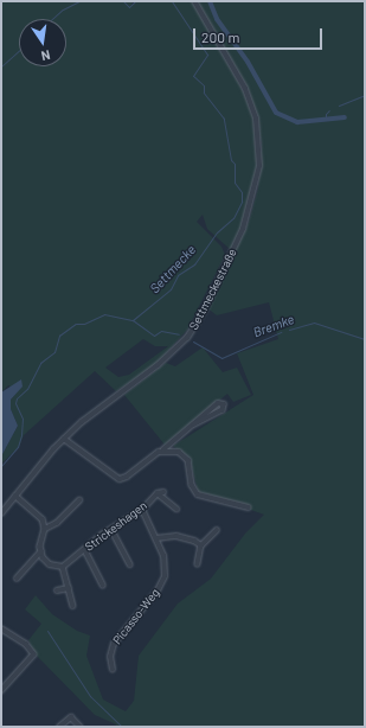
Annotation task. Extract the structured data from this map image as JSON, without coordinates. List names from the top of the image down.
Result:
{
  "streets": {
    "street": ["Settmeckestraße", "Strickeshagen", "Picasso-Weg"]
  },
  "crossings": [
    ["Strickeshagen", "Picasso-Weg"]
  ],
  "water": ["Settmecke", "Bremke"],
  "scale_bar": "200 m",
  "north": "bottom"
}
